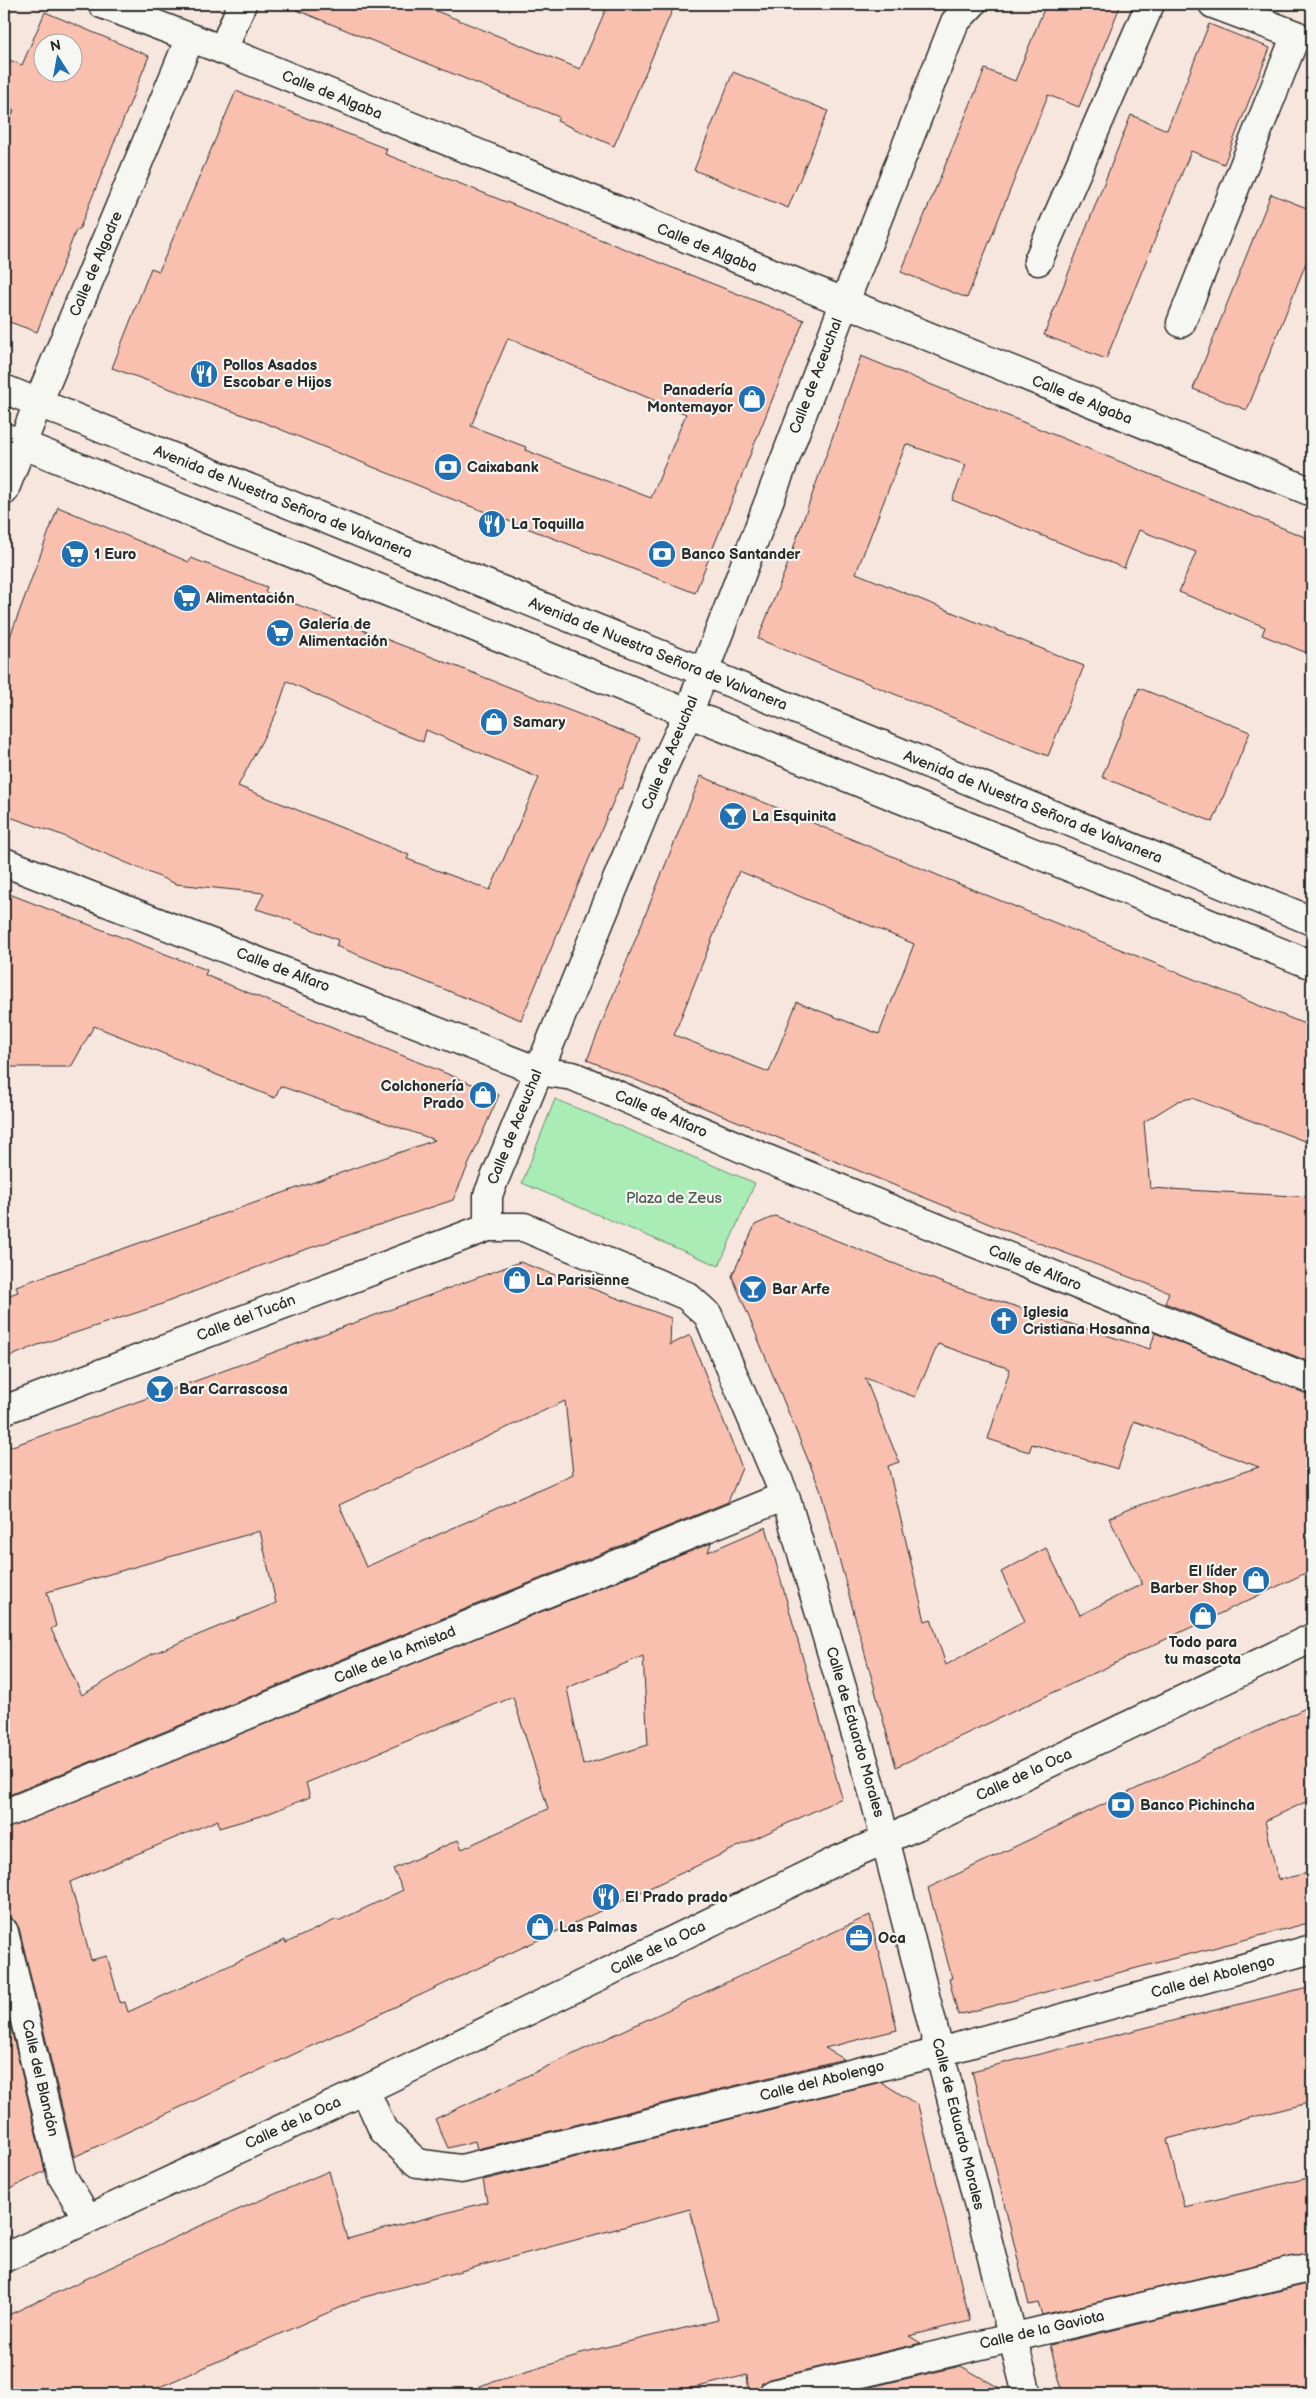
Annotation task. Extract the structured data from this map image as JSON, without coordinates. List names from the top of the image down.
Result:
{
  "streets": {
    "street": [
      "Calle de Algaba",
      "Calle de Algodre",
      "Calle de Aceuchal",
      "Avenida de Nuestra Señora de Valvanera",
      "Calle de Alfaro",
      "Calle del Tucán",
      "Calle de la Amistad",
      "Calle de Eduardo Morales",
      "Calle de la Oca",
      "Calle del Abolengo",
      "Calle del Blandón",
      "Calle de la Gaviota"
    ]
  },
  "crossings": [
    ["Calle de Algaba", "Calle de Algodre"],
    ["Calle de Algaba", "Calle de Aceuchal"],
    ["Calle de Algodre", "Avenida de Nuestra Señora de Valvanera"],
    ["Calle de Aceuchal", "Avenida de Nuestra Señora de Valvanera"],
    ["Calle de Aceuchal", "Calle de Alfaro"],
    ["Calle de Aceuchal", "Calle del Tucán"],
    ["Calle de Aceuchal", "Calle de Eduardo Morales"],
    ["Calle del Tucán", "Calle de Eduardo Morales"],
    ["Calle de la Amistad", "Calle de Eduardo Morales"],
    ["Calle de Eduardo Morales", "Calle de la Oca"],
    ["Calle de Eduardo Morales", "Calle del Abolengo"],
    ["Calle de Eduardo Morales", "Calle de la Gaviota"],
    ["Calle de la Oca", "Calle del Abolengo"],
    ["Calle de la Oca", "Calle del Blandón"]
  ],
  "parks": ["Plaza de Zeus"],
  "places": {
    "restaurant": ["Pollos Asados Escobar e Hijos", "La Toquilla", "El Prado prado"],
    "shop": [
      "Panadería Montemayor",
      "Samary",
      "Colchonería Prado",
      "La Parisienne",
      "El líder Barber Shop",
      "Todo para tu mascota",
      "Las Palmas"
    ],
    "bank": ["Caixabank", "Banco Santander", "Banco Pichincha"],
    "supermarket": ["1 Euro", "Alimentación", "Galería de Alimentación"],
    "bar": ["La Esquinita", "Bar Arfe", "Bar Carrascosa"],
    "church": ["Iglesia Cristiana Hosanna"],
    "office": ["Oca"]
  },
  "north": "top"
}
